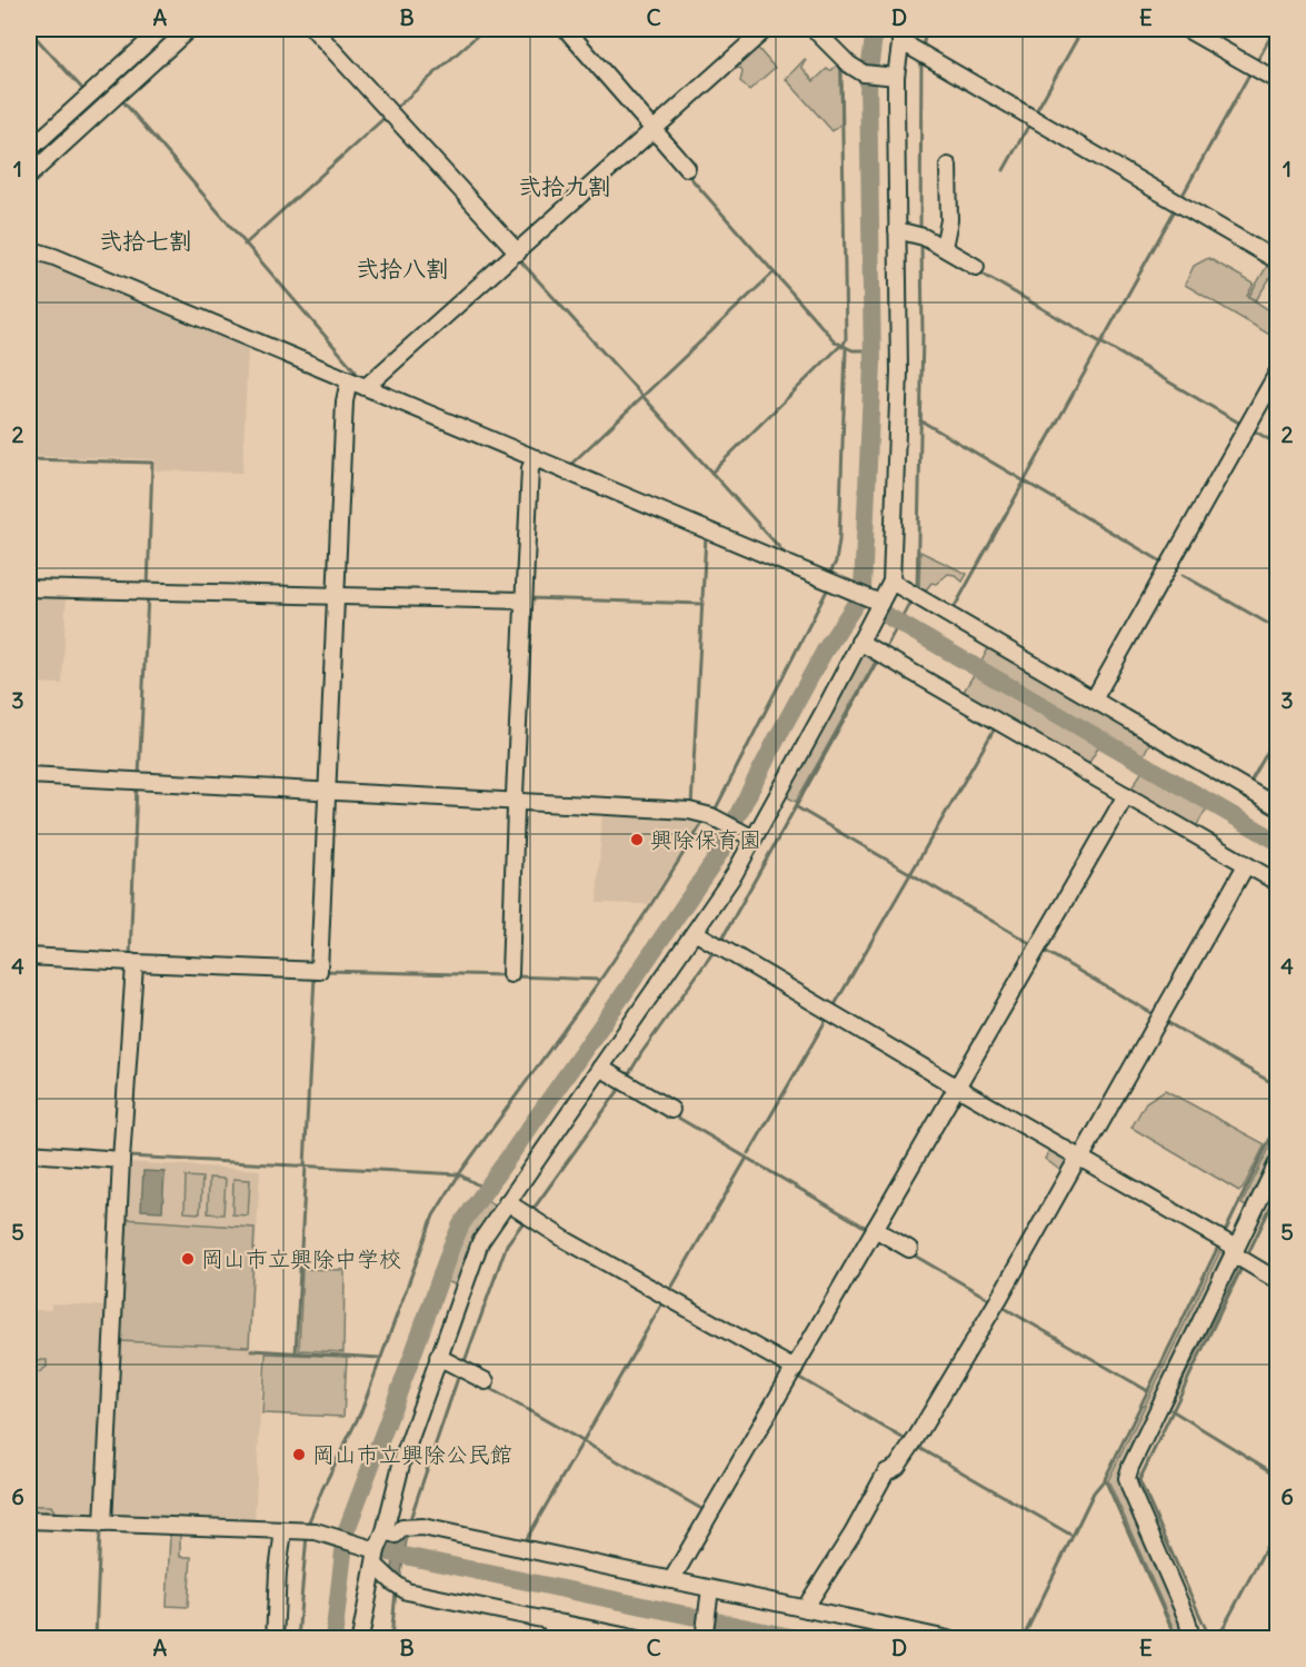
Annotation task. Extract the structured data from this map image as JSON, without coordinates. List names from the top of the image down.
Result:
{
  "districts": ["弐拾九割", "弐拾七割", "弐拾八割"],
  "places": ["興除保育園", "岡山市立興除中学校", "岡山市立興除公民館"],
  "grid": {
    "columns": [
      "A",
      "B",
      "C",
      "D",
      "E"
    ],
    "rows": [
      "1",
      "2",
      "3",
      "4",
      "5",
      "6"
    ]
  }
}
